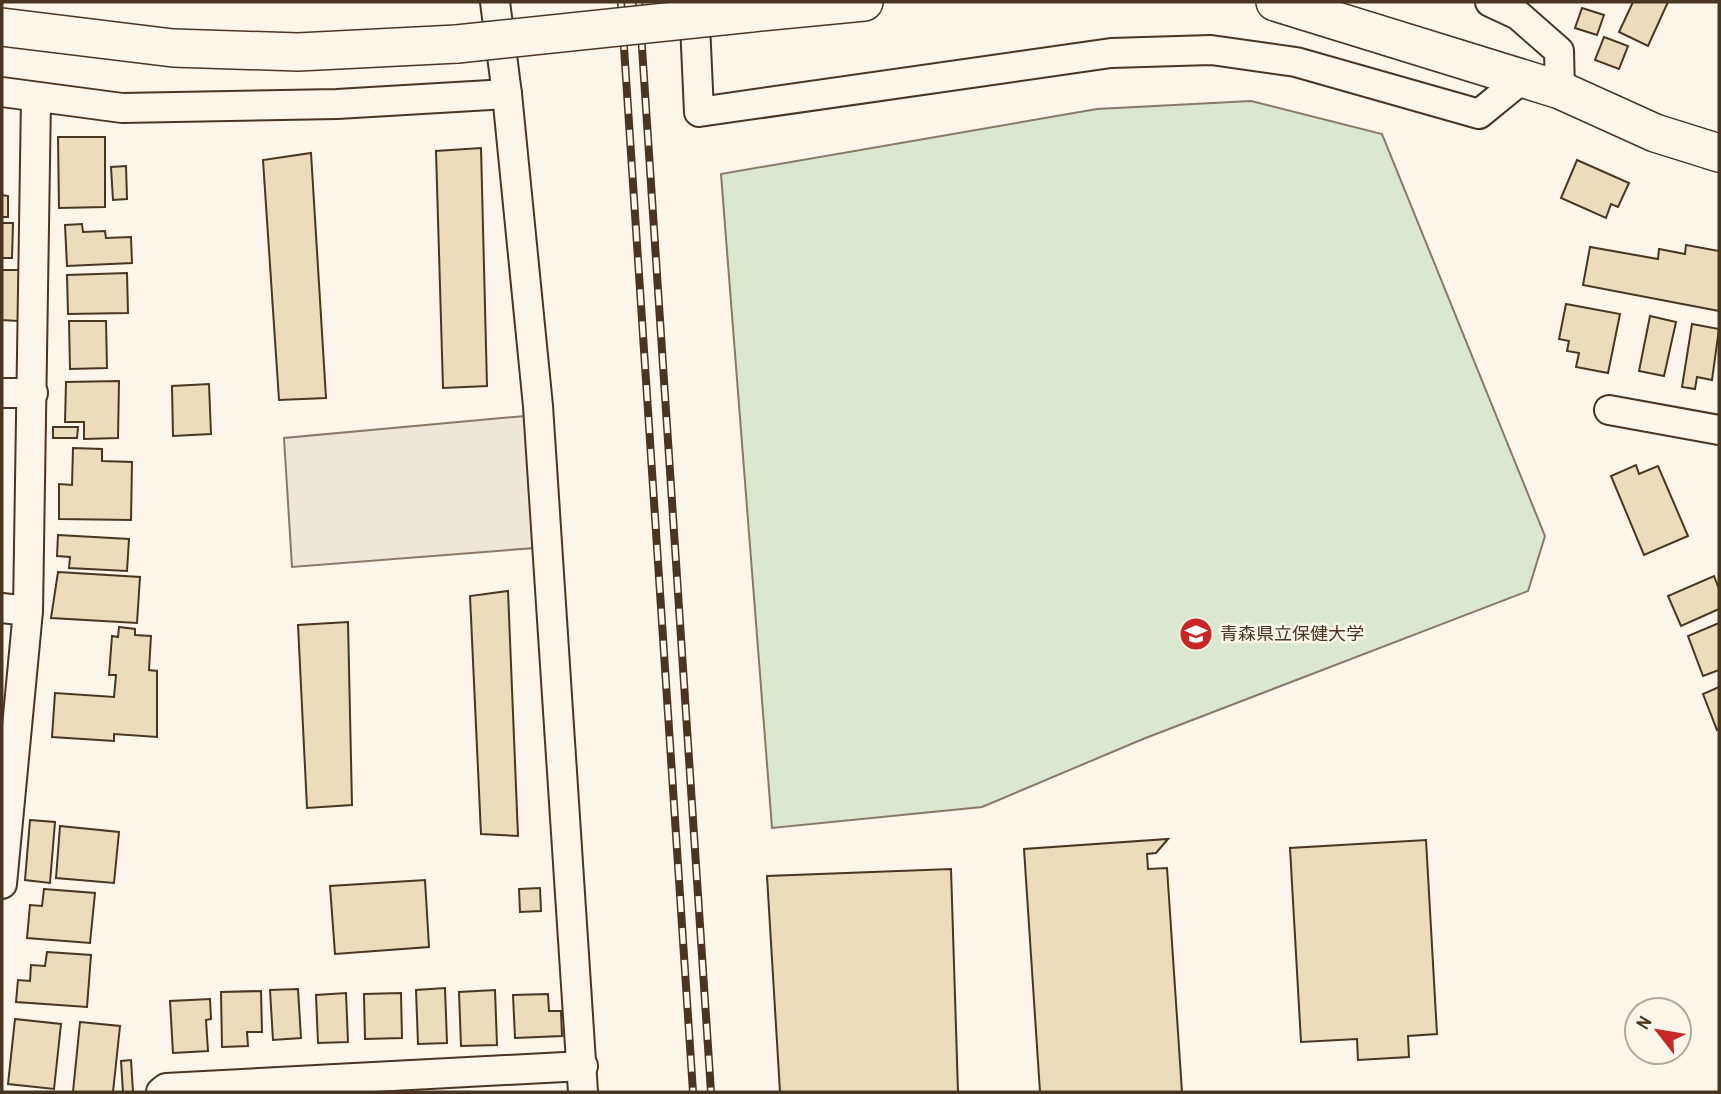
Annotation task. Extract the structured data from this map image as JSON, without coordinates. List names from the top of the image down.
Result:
{
  "places": {
    "school or university": ["青森県立保健大学"]
  },
  "north": "top left"
}
